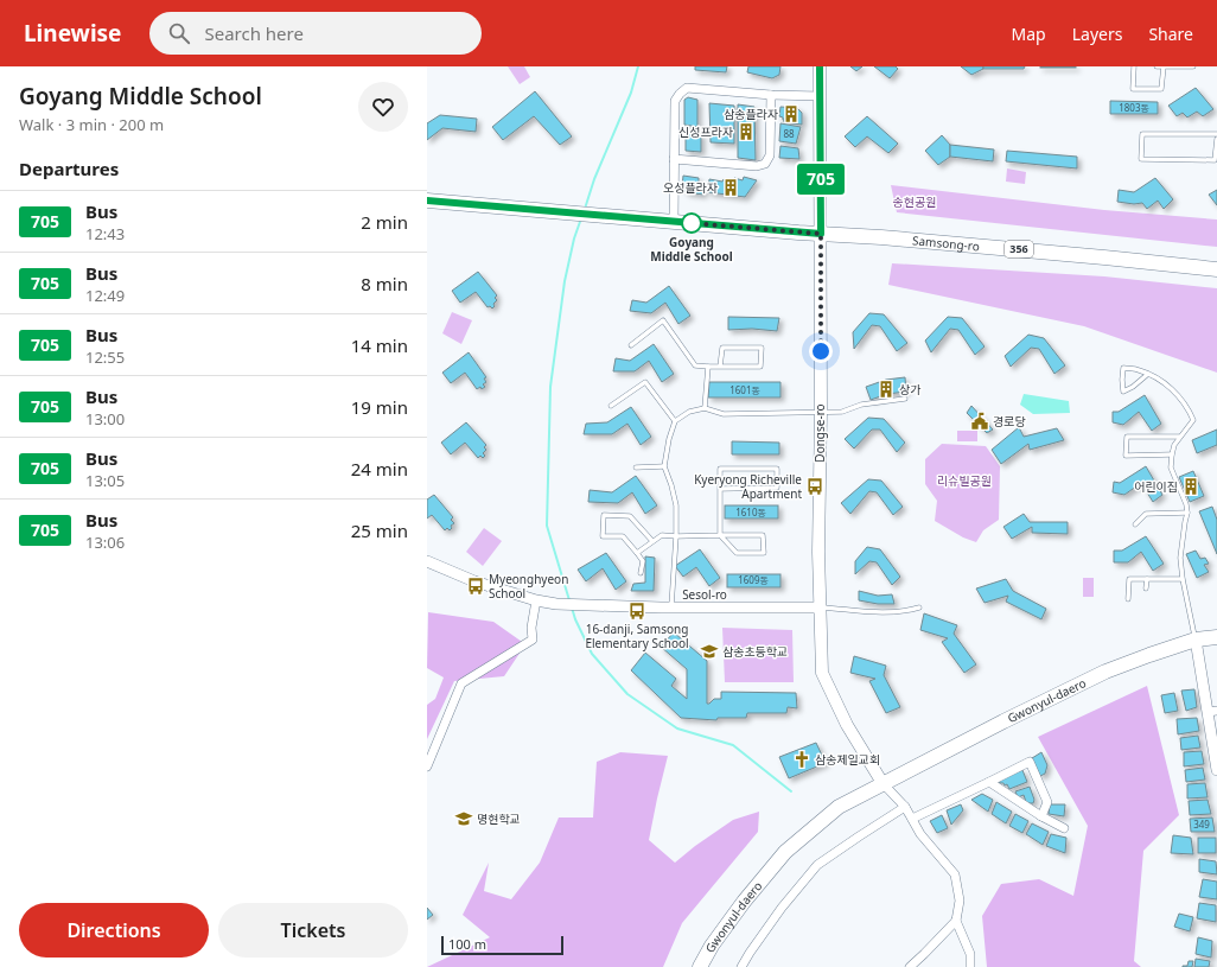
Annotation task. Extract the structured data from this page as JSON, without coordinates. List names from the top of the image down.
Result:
{
  "streets": {
    "main road": [
      "Samsong-ro",
      "356",
      "Dongse-ro",
      "Gwonyul-daero"
    ],
    "street": ["Sesol-ro"]
  },
  "crossings": [
    ["Samsong-ro", "Dongse-ro"],
    ["Dongse-ro", "Sesol-ro"],
    ["Dongse-ro", "Gwonyul-daero"]
  ],
  "parks": ["송현공원", "리슈빌공원"],
  "places": {
    "building": [
      "삼송플라자",
      "신성프라자",
      "오성플라자",
      "상가",
      "어린이집"
    ],
    "other": ["Goyang Middle School"],
    "public building": ["경로당"],
    "bus stop": ["Kyeryong Richeville Apartment", "Myeonghyeon School", "16-danji, Samsong Elementary School"],
    "school or university": ["삼송초등학교", "명현학교"],
    "church": ["삼송제일교회"]
  },
  "lines": ["bus line 705"],
  "house_numbers": [
    "1803동",
    "88",
    "1601동",
    "1610동",
    "1609동",
    "349"
  ],
  "scale_bar": "100 m",
  "page": {
    "header": "Linewise",
    "search": "Search here",
    "nav": ["Map", "Layers", "Share"],
    "heading": [
      ["Goyang Middle School", "Walk · 3 min · 200 m"],
      "Departures"
    ],
    "on_map": "705",
    "list": [
      {
        "mark": "705",
        "name": "Bus",
        "note": "12:43",
        "value": "2 min"
      },
      {
        "mark": "705",
        "name": "Bus",
        "note": "12:49",
        "value": "8 min"
      },
      {
        "mark": "705",
        "name": "Bus",
        "note": "12:55",
        "value": "14 min"
      },
      {
        "mark": "705",
        "name": "Bus",
        "note": "13:00",
        "value": "19 min"
      },
      {
        "mark": "705",
        "name": "Bus",
        "note": "13:05",
        "value": "24 min"
      },
      {
        "mark": "705",
        "name": "Bus",
        "note": "13:06",
        "value": "25 min"
      }
    ],
    "buttons": ["Directions", "Tickets"],
    "scale": "100 m"
  }
}
